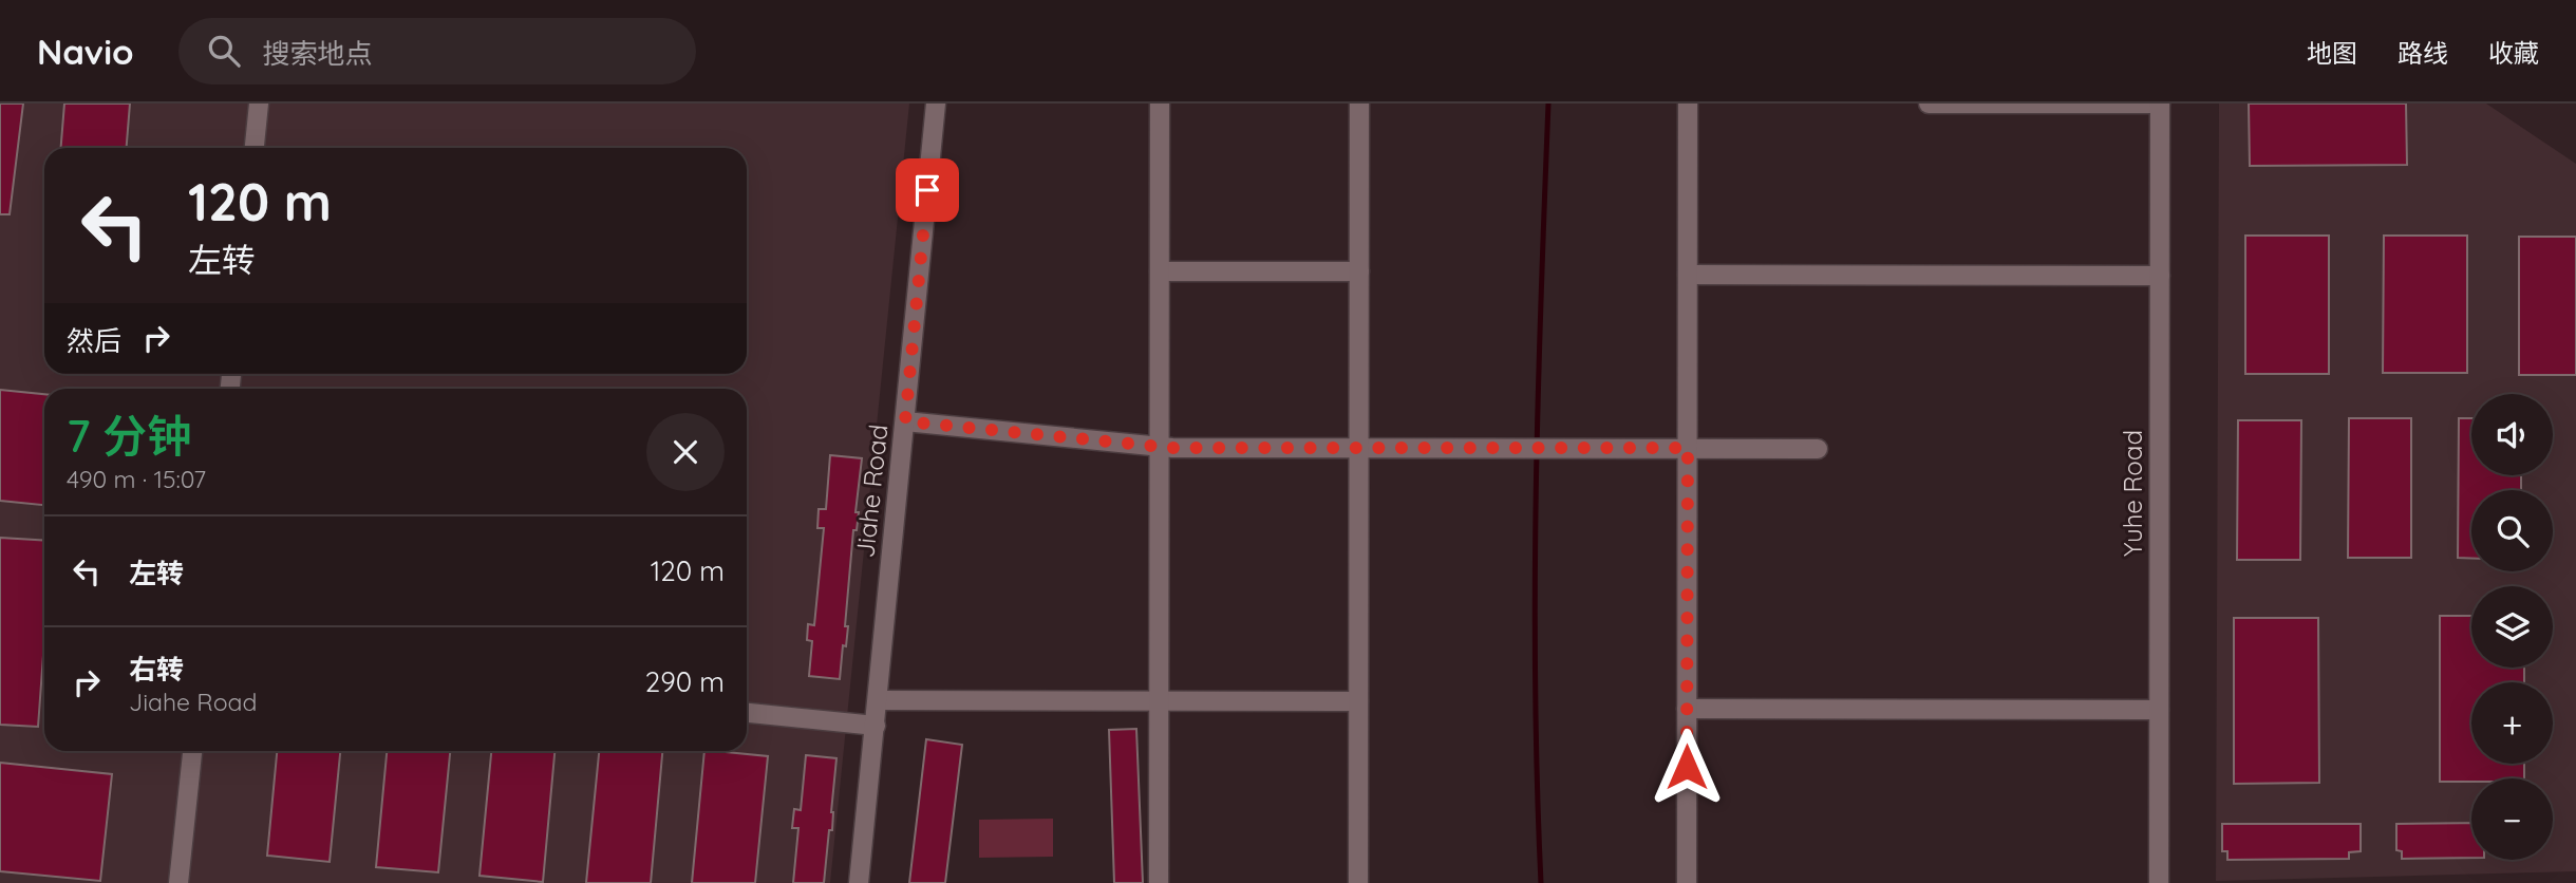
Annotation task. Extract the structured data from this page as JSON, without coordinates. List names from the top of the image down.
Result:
{
  "streets": {
    "street": ["Jiahe Road", "Yuhe Road"]
  },
  "page": {
    "header": "Navio",
    "search": "搜索地点",
    "nav": ["地图", "路线", "收藏"],
    "turn": ["120 m", "左转"],
    "then": "然后",
    "heading": ["7 分钟", "490 m · 15:07"],
    "map_buttons": ["+", "−"],
    "list": [
      {
        "name": "左转",
        "value": "120 m"
      },
      {
        "name": "右转",
        "note": "Jiahe Road",
        "value": "290 m"
      }
    ]
  }
}
